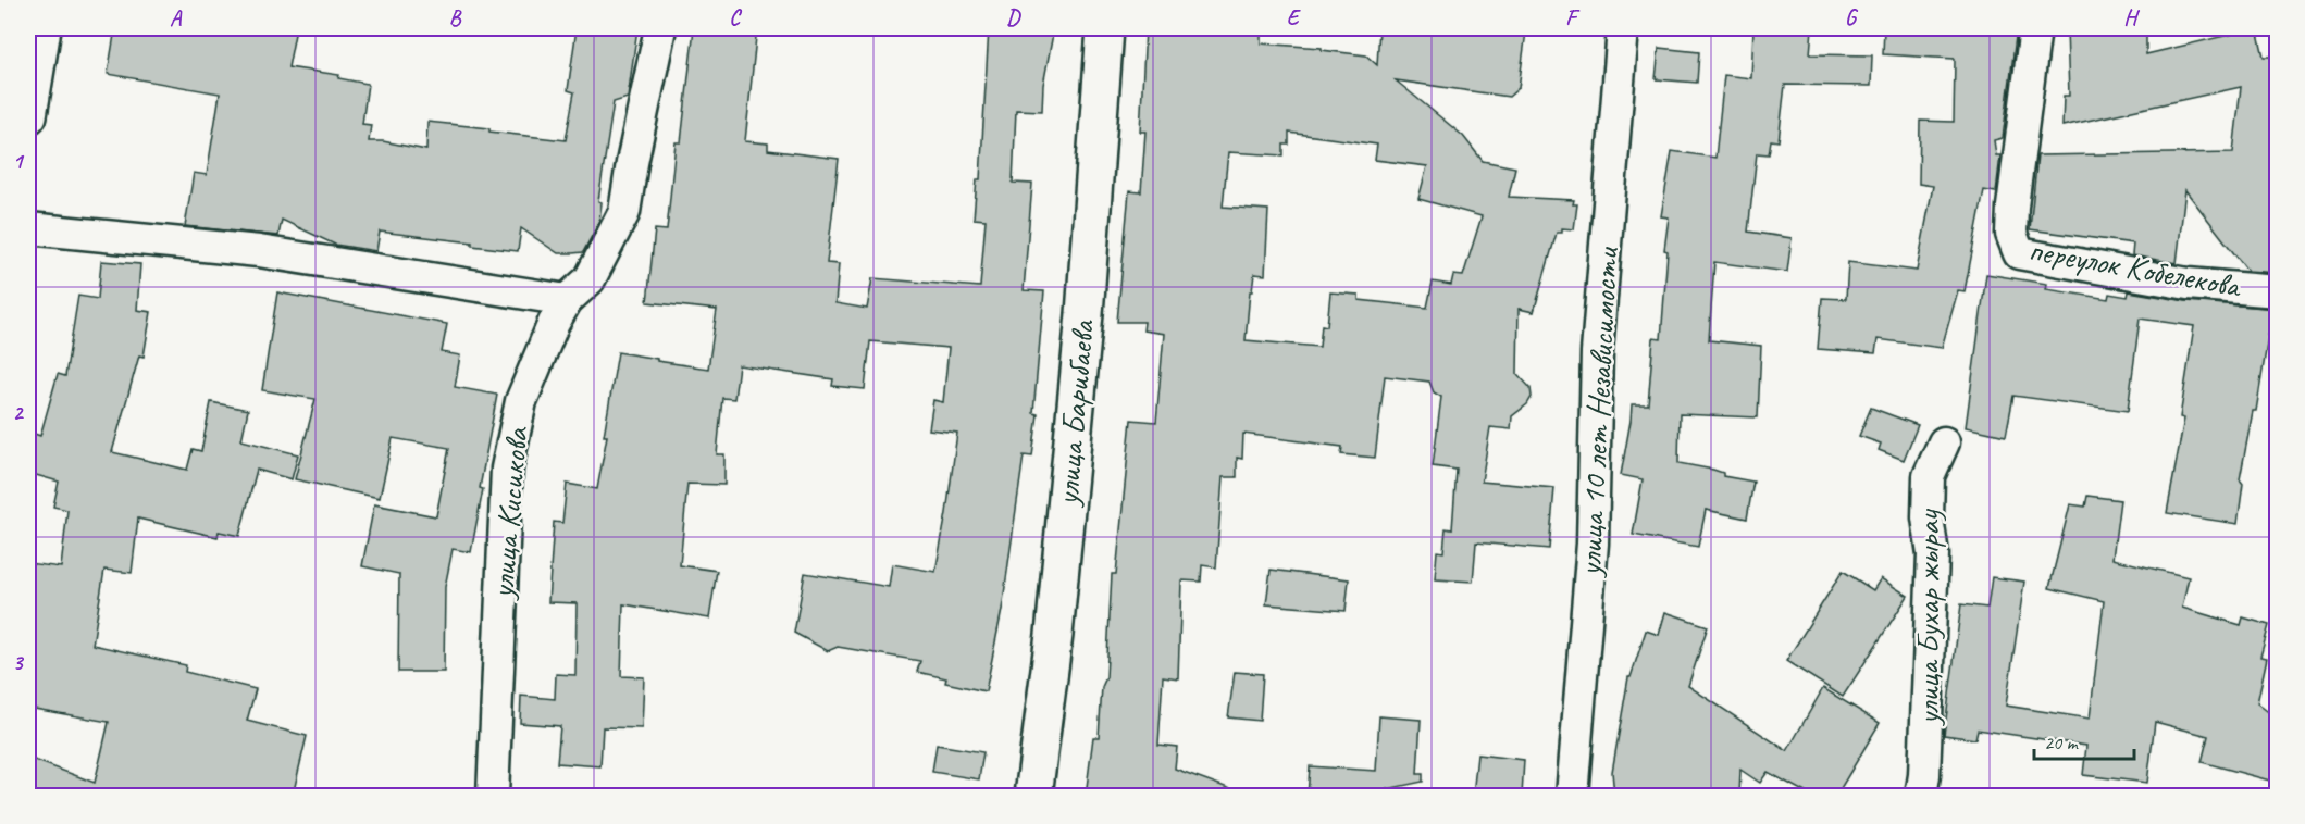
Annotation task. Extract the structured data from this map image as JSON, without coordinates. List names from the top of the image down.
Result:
{
  "streets": {
    "street": [
      "переулок Кобелекова",
      "улица 10 лет Независимости",
      "улица Барибаева",
      "улица Кисикова",
      "улица Бухар жырау"
    ]
  },
  "scale_bar": "20 m",
  "grid": {
    "columns": [
      "A",
      "B",
      "C",
      "D",
      "E",
      "F",
      "G",
      "H"
    ],
    "rows": ["1", "2", "3"]
  }
}
